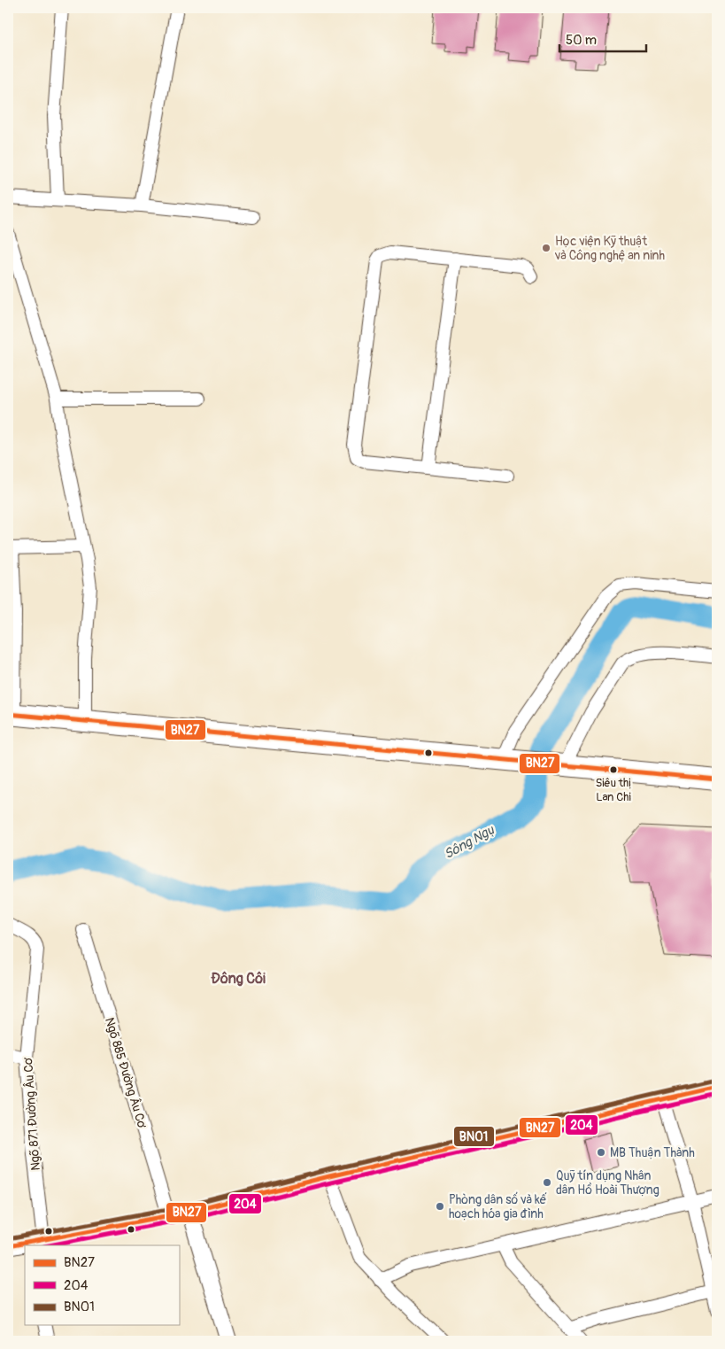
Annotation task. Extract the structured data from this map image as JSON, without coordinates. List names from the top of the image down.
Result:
{
  "streets": {
    "street": ["Ngõ 885 Đường Âu Cơ", "Ngõ 871 Đường Âu Cơ"]
  },
  "districts": ["Đông Côi"],
  "water": ["Sông Ngụ"],
  "places": [
    "Học viện Kỹ thuật và Công nghệ an ninh",
    "Siêu thị Lan Chi",
    "MB Thuận Thành",
    "Quỹ tín dụng Nhân dân Hồ Hoài Thượng",
    "Phòng dân số và kế hoạch hóa gia đình"
  ],
  "lines": ["transit line BN27", "transit line BN01", "transit line 204"],
  "legend": ["BN27", "204", "BN01"],
  "scale_bar": "50 m"
}
